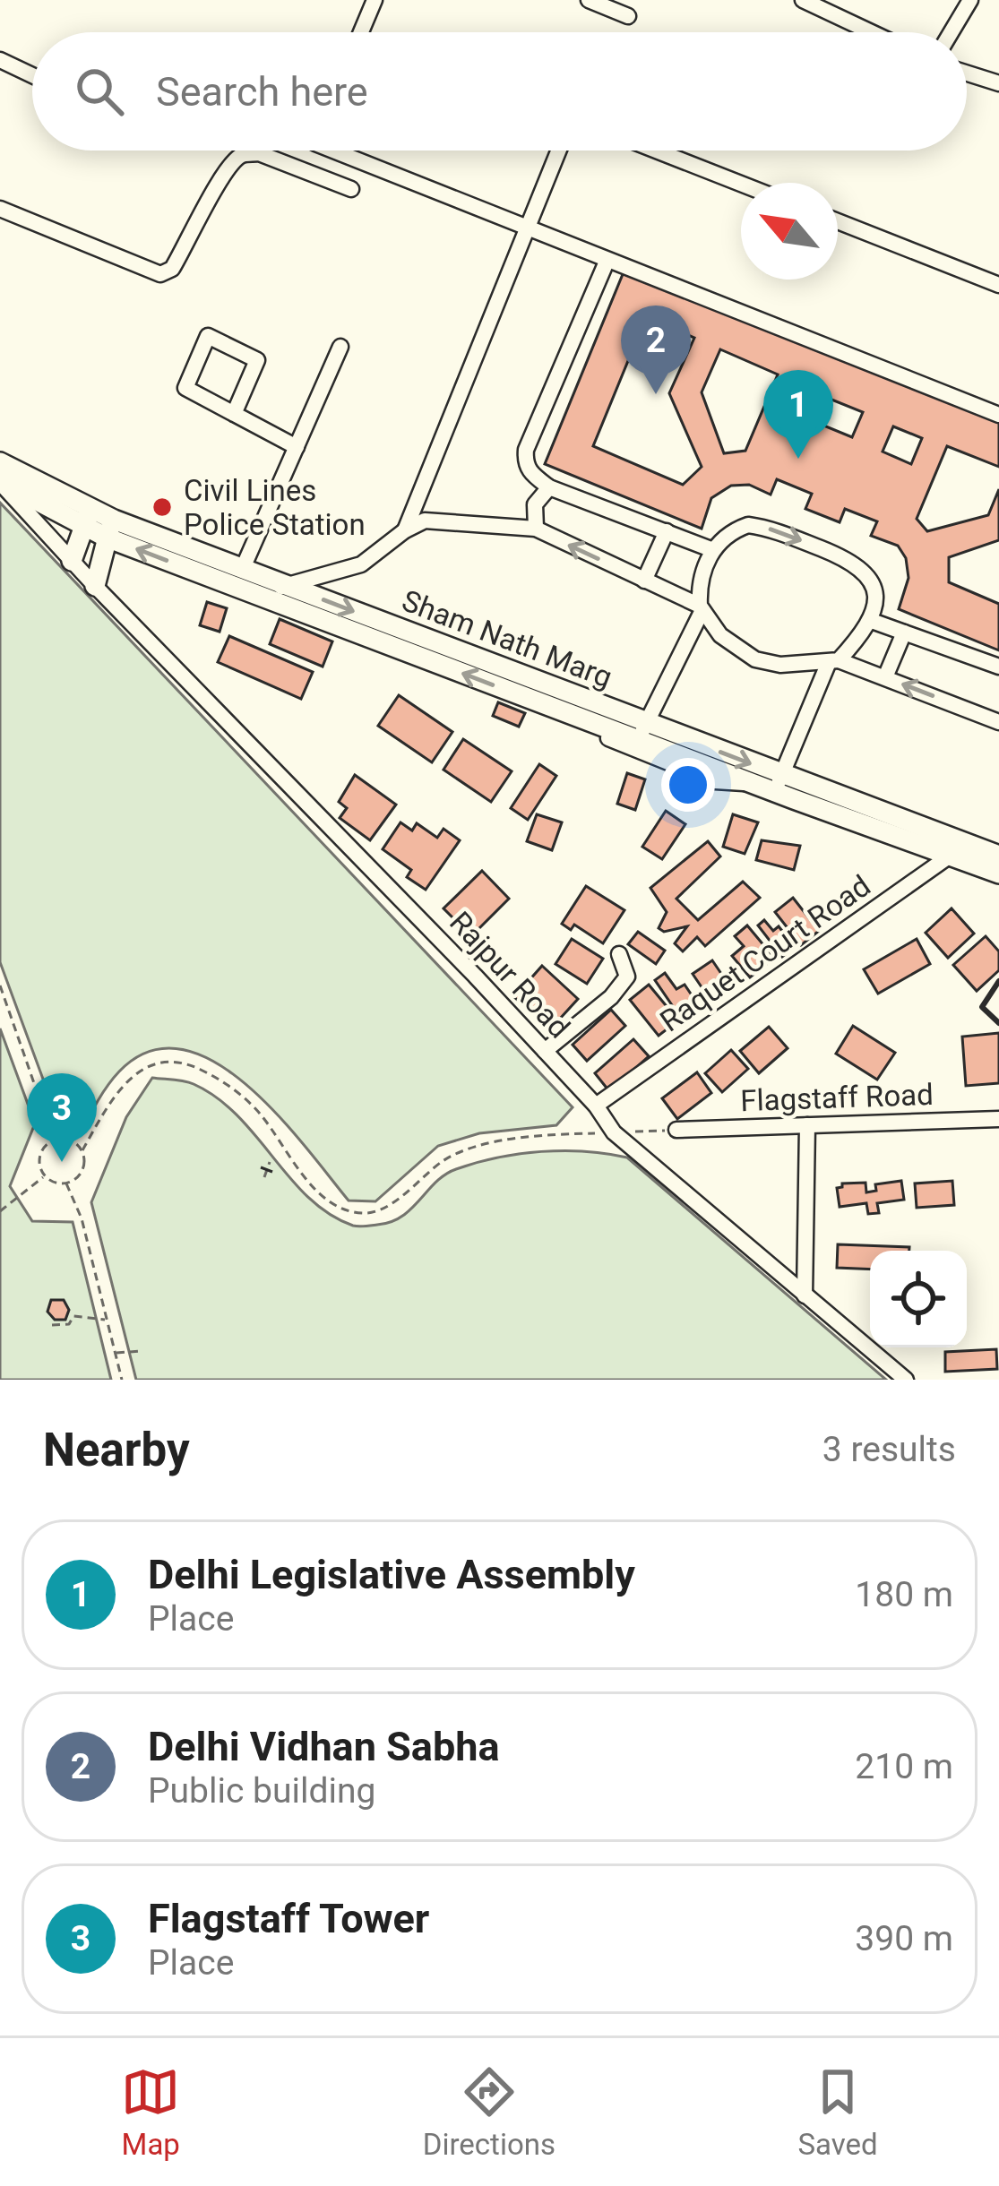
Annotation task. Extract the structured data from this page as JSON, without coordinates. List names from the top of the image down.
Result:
{
  "streets": {
    "main road": ["Sham Nath Marg"],
    "street": ["Raquet Court Road", "Rajpur Road", "Flagstaff Road"]
  },
  "crossings": [
    ["Sham Nath Marg", "Raquet Court Road"],
    ["Sham Nath Marg", "Rajpur Road"],
    ["Raquet Court Road", "Rajpur Road"]
  ],
  "places": ["Civil Lines Police Station"],
  "north": "top left",
  "page": {
    "search": "Search here",
    "pins": ["2", "1", "3"],
    "heading": ["Nearby", "3 results"],
    "list": [
      {
        "mark": "1",
        "name": "Delhi Legislative Assembly",
        "note": "Place",
        "value": "180 m"
      },
      {
        "mark": "2",
        "name": "Delhi Vidhan Sabha",
        "note": "Public building",
        "value": "210 m"
      },
      {
        "mark": "3",
        "name": "Flagstaff Tower",
        "note": "Place",
        "value": "390 m"
      }
    ],
    "nav": ["Map", "Directions", "Saved"]
  }
}
